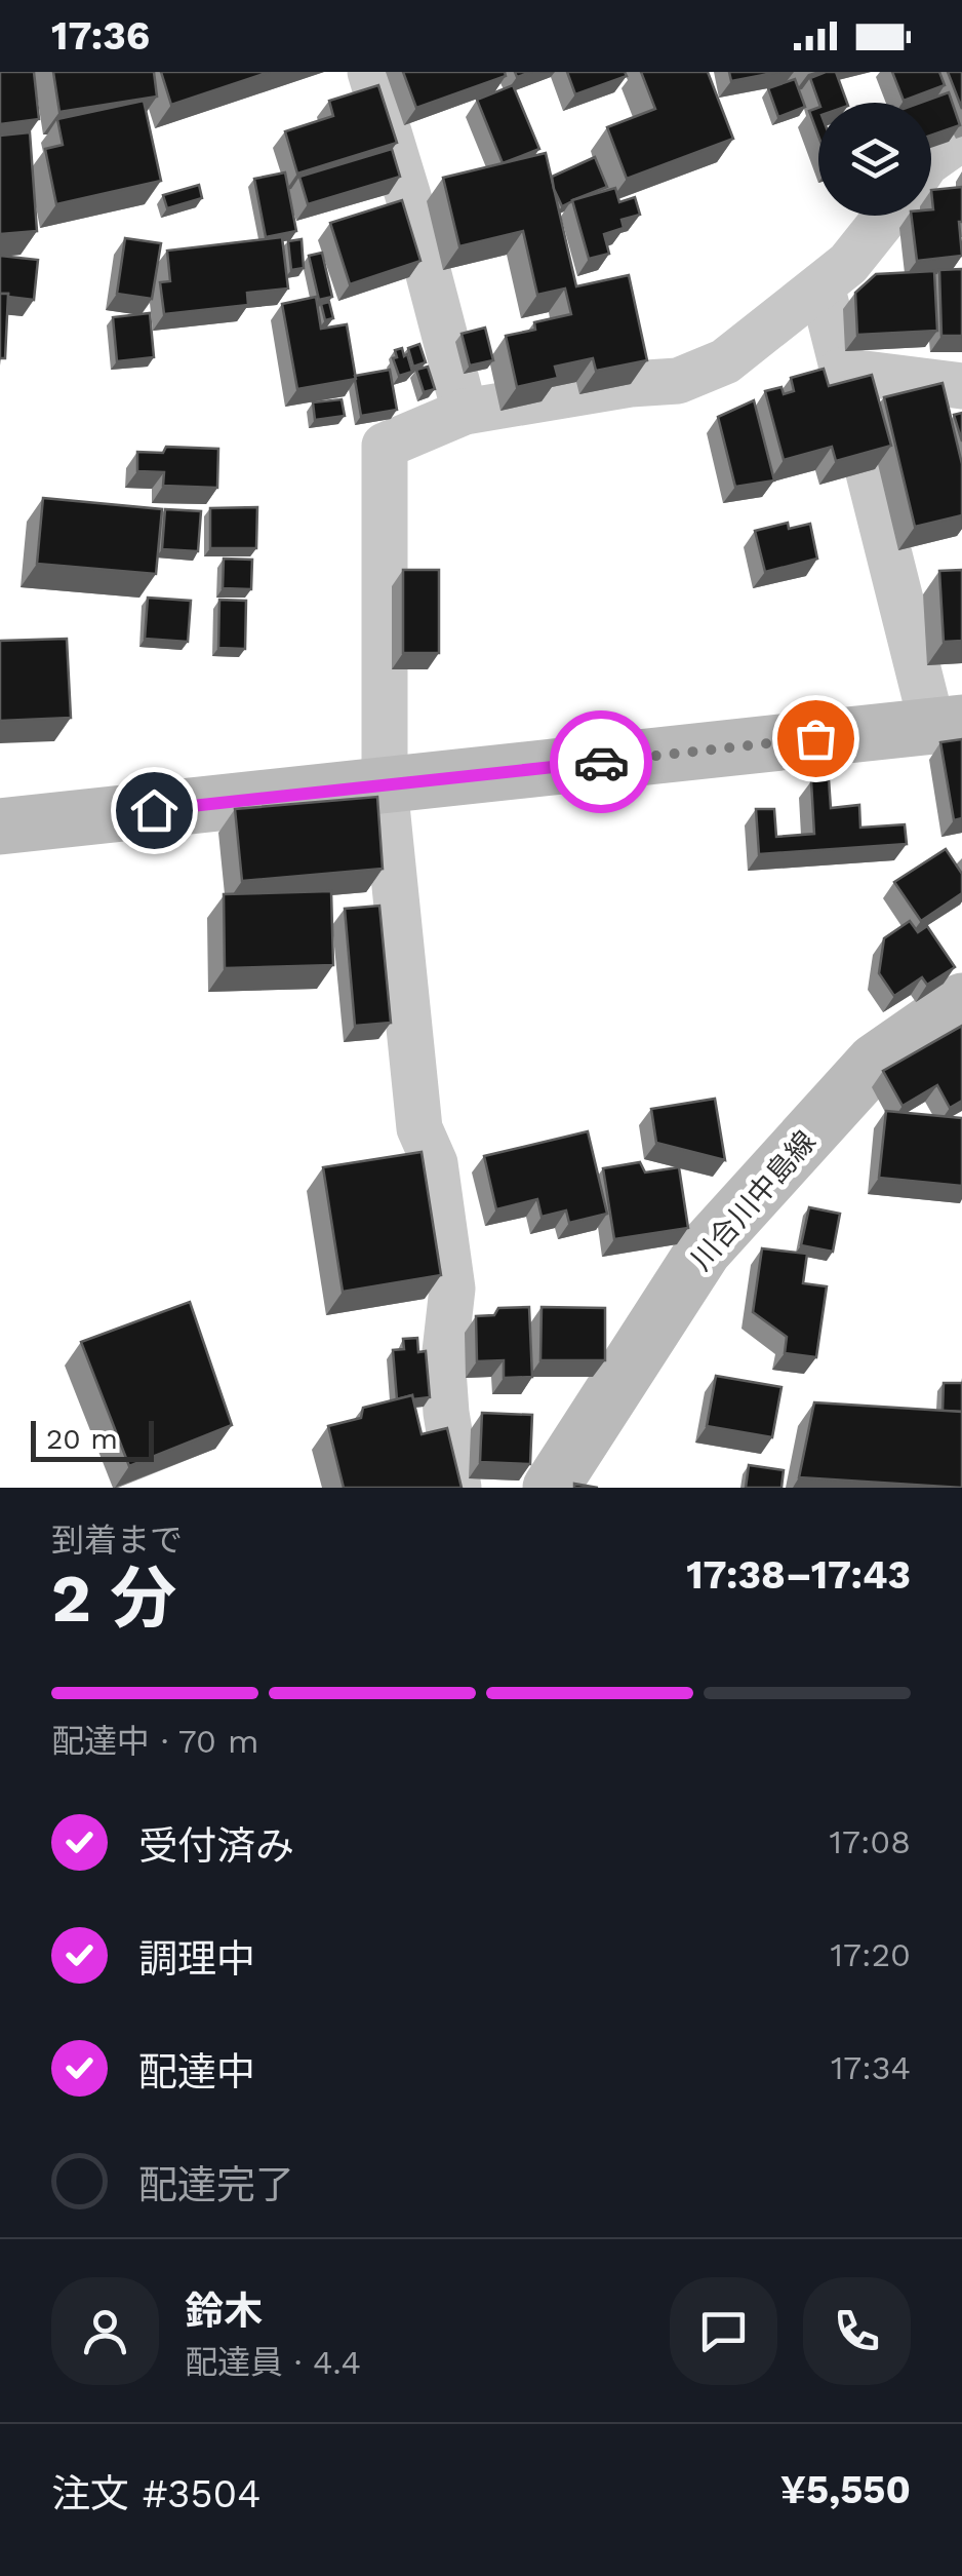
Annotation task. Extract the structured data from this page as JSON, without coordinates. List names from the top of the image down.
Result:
{
  "streets": {
    "main road": ["川合川中島線"]
  },
  "scale_bar": "20 m",
  "page": {
    "status": "17:36",
    "scale": "20 m",
    "heading": ["2 分", "到着まで", "17:38–17:43"],
    "panel": [
      "鈴木",
      "配達員 · 4.4",
      "注文 #3504",
      "¥5,550"
    ],
    "bar": "配達中 · 70 m",
    "list": [
      ["受付済み", "17:08"],
      ["調理中", "17:20"],
      ["配達中", "17:34"],
      "配達完了"
    ]
  }
}
